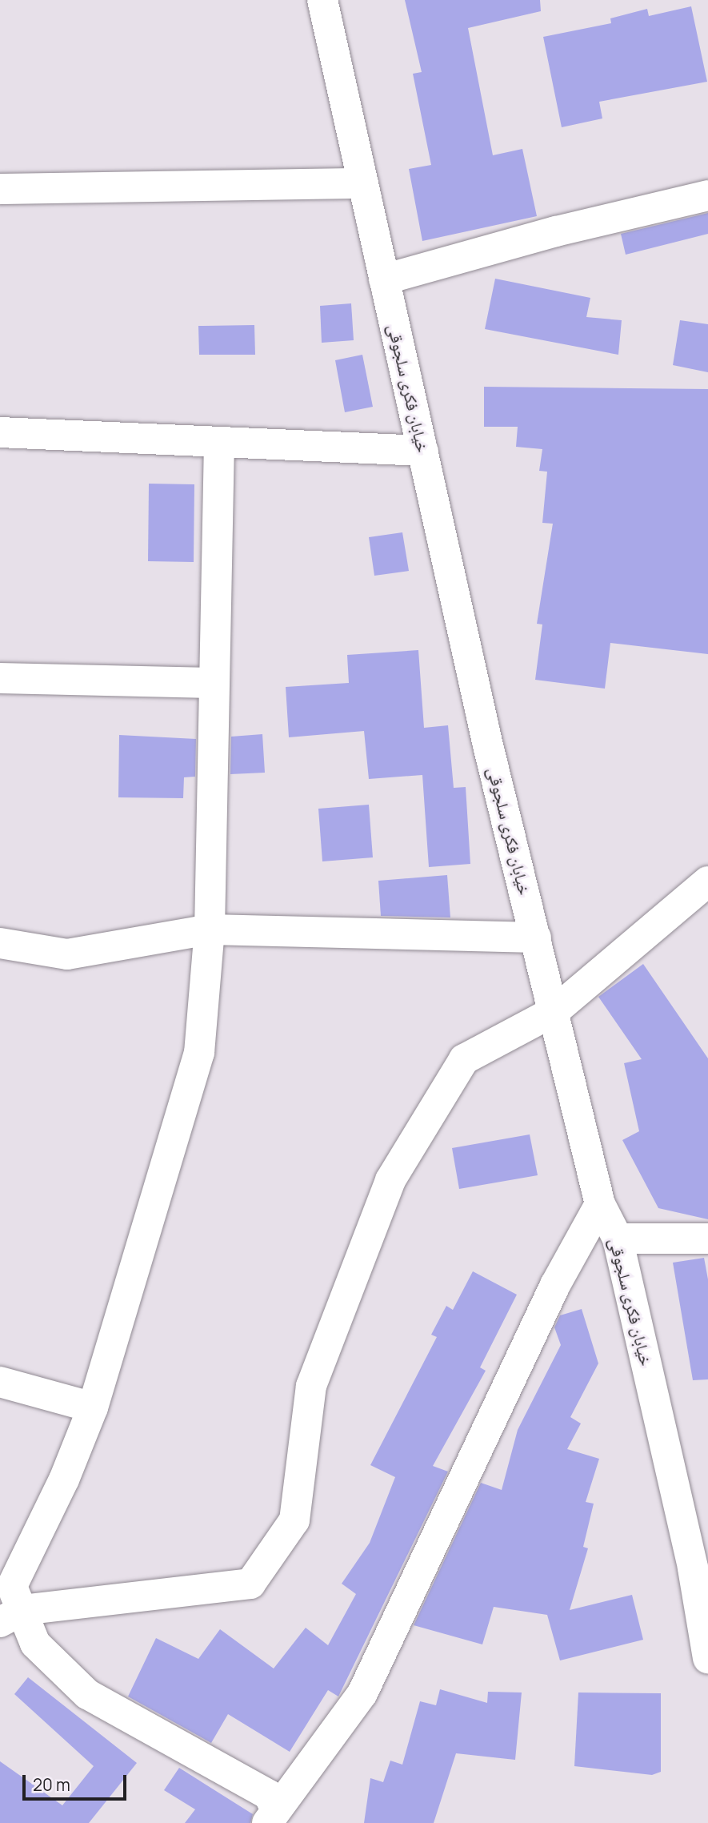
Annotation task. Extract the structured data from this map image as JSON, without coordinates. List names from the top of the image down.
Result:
{
  "streets": {
    "street": ["خیابان فکری سلجوقی"]
  },
  "scale_bar": "20 m"
}
